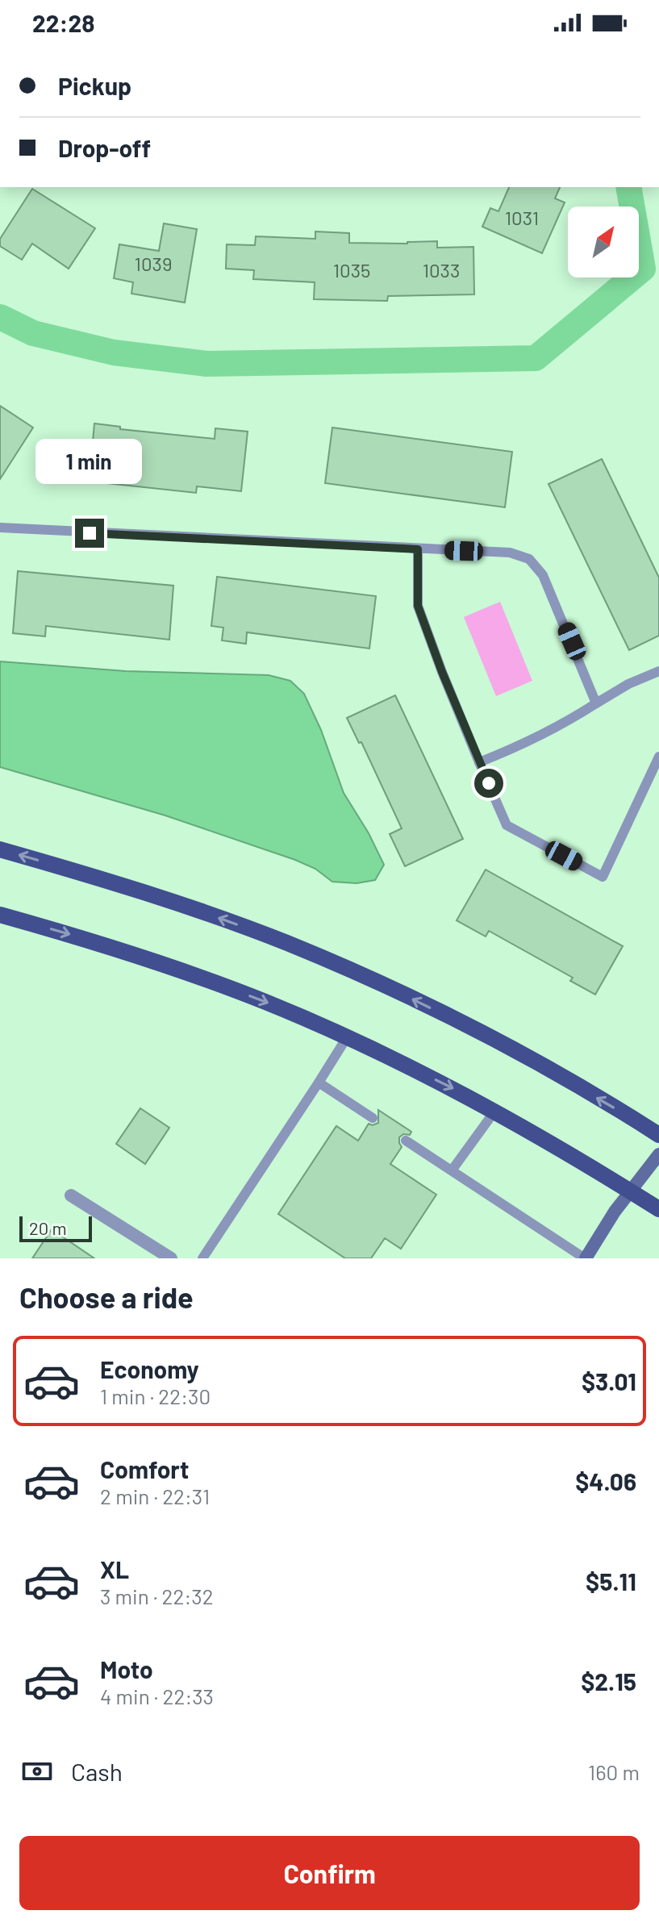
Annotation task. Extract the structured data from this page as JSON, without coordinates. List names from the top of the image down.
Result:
{
  "house_numbers": [
    "1031",
    "1039",
    "1035",
    "1033"
  ],
  "scale_bar": "20 m",
  "north": "top right",
  "page": {
    "status": "22:28",
    "banner": ["Pickup", "Drop-off"],
    "bubble": "1 min",
    "scale": "20 m",
    "heading": "Choose a ride",
    "list": [
      {
        "name": "Economy",
        "note": "1 min · 22:30",
        "value": "$3.01"
      },
      {
        "name": "Comfort",
        "note": "2 min · 22:31",
        "value": "$4.06"
      },
      {
        "name": "XL",
        "note": "3 min · 22:32",
        "value": "$5.11"
      },
      {
        "name": "Moto",
        "note": "4 min · 22:33",
        "value": "$2.15"
      }
    ],
    "pay": ["Cash", "160 m"],
    "buttons": "Confirm"
  }
}
